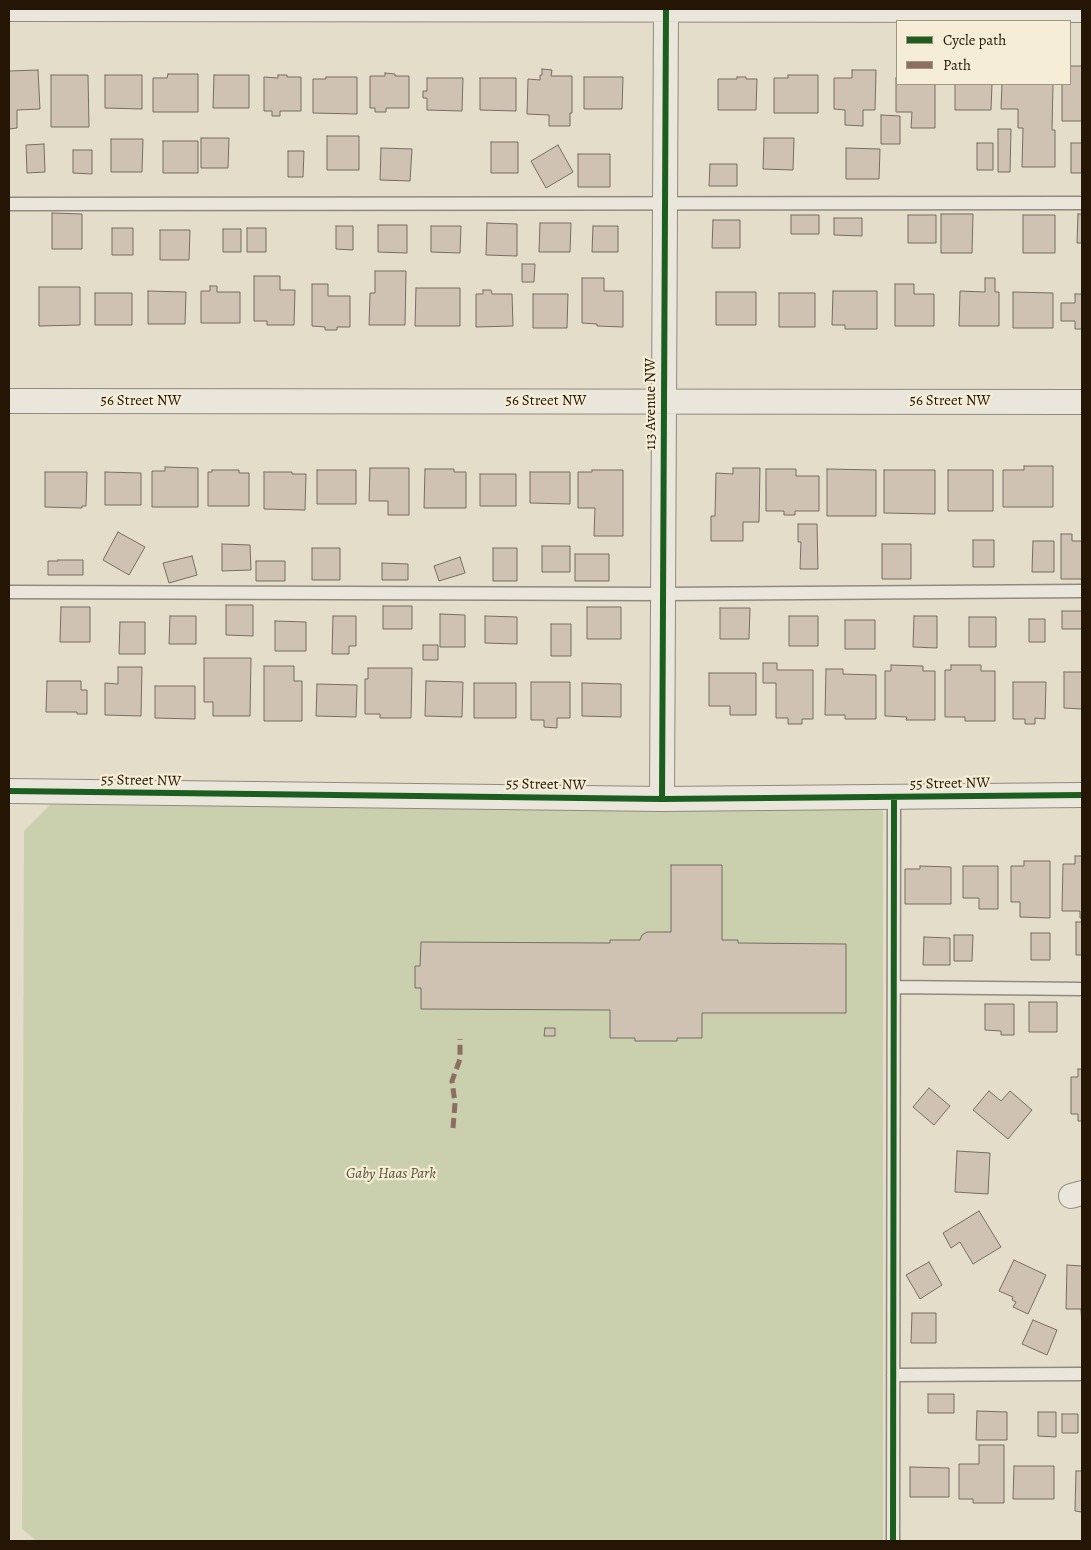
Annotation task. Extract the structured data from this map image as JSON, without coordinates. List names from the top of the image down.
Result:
{
  "streets": {
    "street": ["56 Street NW", "113 Avenue NW", "55 Street NW"]
  },
  "crossings": [
    ["56 Street NW", "113 Avenue NW"],
    ["113 Avenue NW", "55 Street NW"]
  ],
  "parks": ["Gaby Haas Park"],
  "legend": ["Cycle path", "Path"]
}
